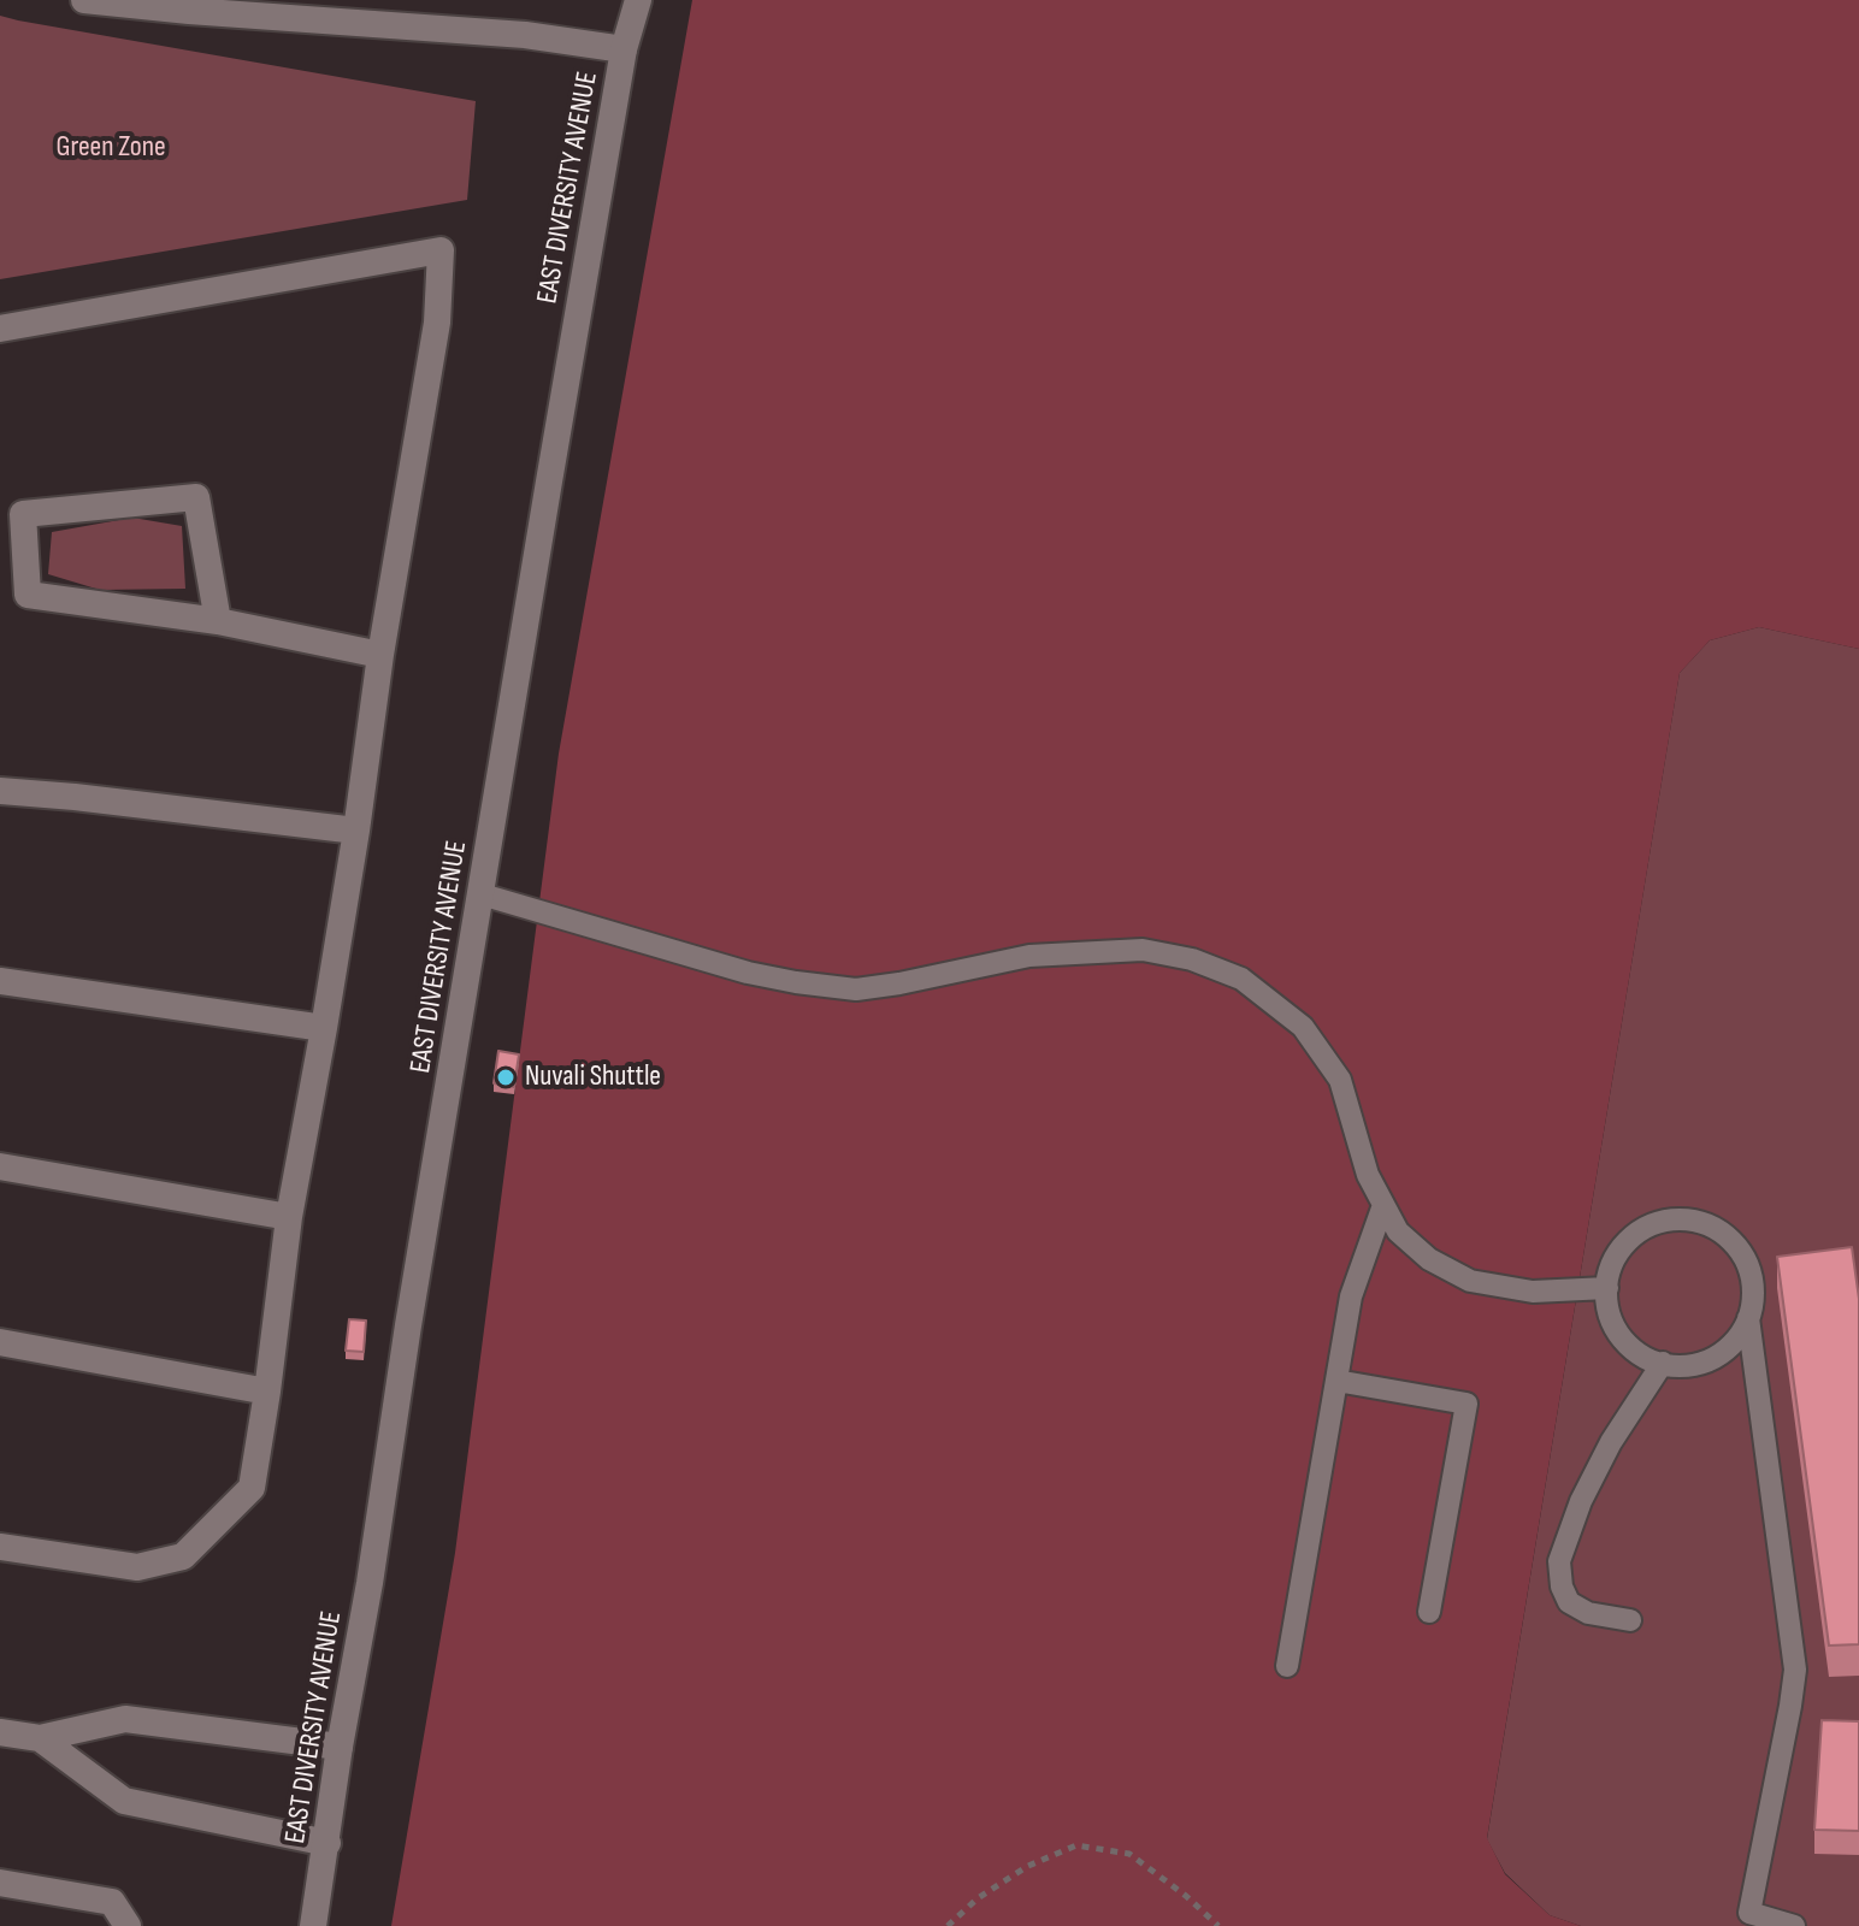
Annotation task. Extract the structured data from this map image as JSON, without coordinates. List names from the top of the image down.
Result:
{
  "streets": {
    "street": ["EAST DIVERSITY AVENUE"]
  },
  "parks": ["Green Zone"],
  "places": ["Nuvali Shuttle"]
}
